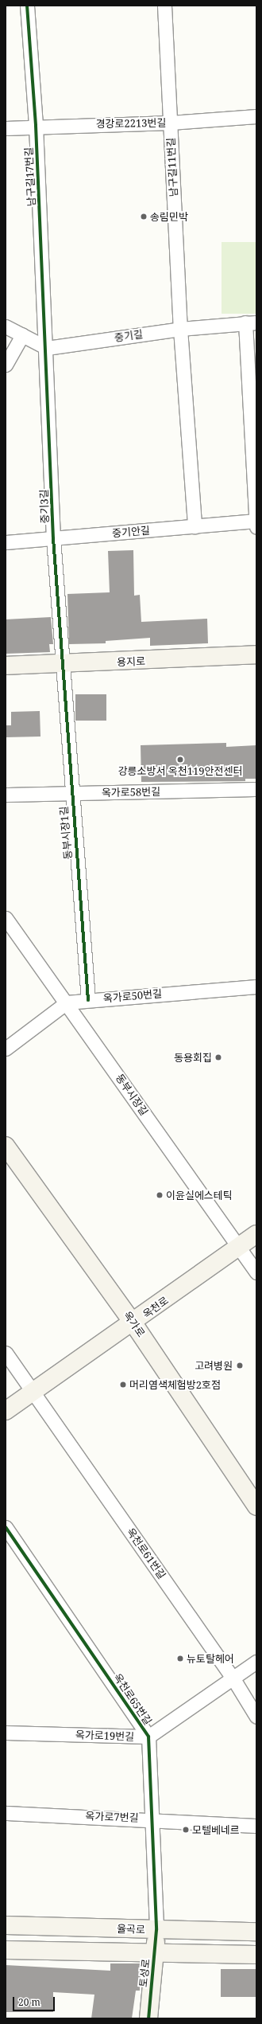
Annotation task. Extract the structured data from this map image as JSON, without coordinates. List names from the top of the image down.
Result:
{
  "streets": {
    "street": [
      "경강로2213번길",
      "남구길11번길",
      "남구길17번길",
      "중기길",
      "중기3길",
      "중기안길",
      "용지로",
      "옥가로58번길",
      "동부시장1길",
      "옥가로50번길",
      "동부시장길",
      "옥천로",
      "옥가로",
      "옥천로61번길",
      "옥천로65번길",
      "옥가로19번길",
      "옥가로7번길",
      "율곡로",
      "토성로"
    ]
  },
  "crossings": [
    ["경강로2213번길", "남구길11번길"],
    ["경강로2213번길", "남구길17번길"],
    ["남구길11번길", "중기길"],
    ["남구길11번길", "중기안길"],
    ["남구길17번길", "중기길"],
    ["남구길17번길", "중기3길"],
    ["중기길", "중기3길"],
    ["중기3길", "중기안길"],
    ["중기3길", "용지로"],
    ["중기3길", "동부시장1길"],
    ["용지로", "동부시장1길"],
    ["옥가로58번길", "동부시장1길"],
    ["동부시장1길", "옥가로50번길"],
    ["옥가로50번길", "동부시장길"],
    ["동부시장길", "옥천로"],
    ["옥천로", "옥가로"],
    ["옥천로", "옥천로61번길"],
    ["옥천로61번길", "옥가로19번길"],
    ["옥천로65번길", "옥가로19번길"],
    ["옥천로65번길", "옥가로7번길"],
    ["옥천로65번길", "율곡로"],
    ["옥천로65번길", "토성로"],
    ["율곡로", "토성로"]
  ],
  "places": [
    "송림민박",
    "강릉소방서 옥천119안전센터",
    "동용회집",
    "이윤실에스테틱",
    "고려병원",
    "머리염색체험방2호점",
    "뉴토탈헤어",
    "모텔베네르"
  ],
  "scale_bar": "20 m"
}
